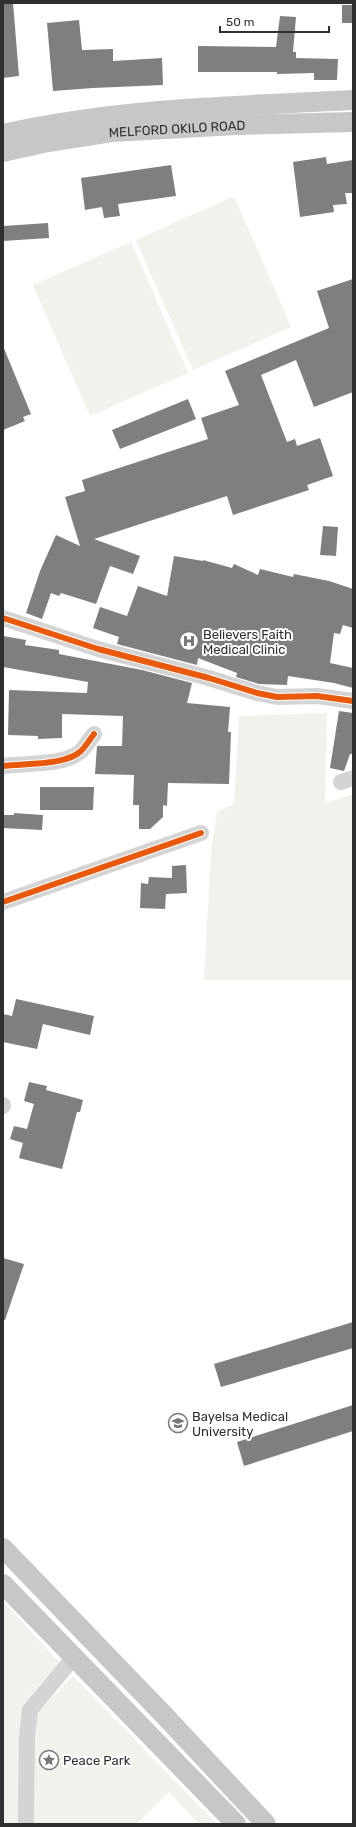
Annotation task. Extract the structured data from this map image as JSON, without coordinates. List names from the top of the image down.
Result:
{
  "streets": {
    "main road": ["MELFORD OKILO ROAD"]
  },
  "places": {
    "hospital": ["Believers Faith Medical Clinic"],
    "school or university": ["Bayelsa Medical University"],
    "place": ["Peace Park"]
  },
  "scale_bar": "50 m"
}
